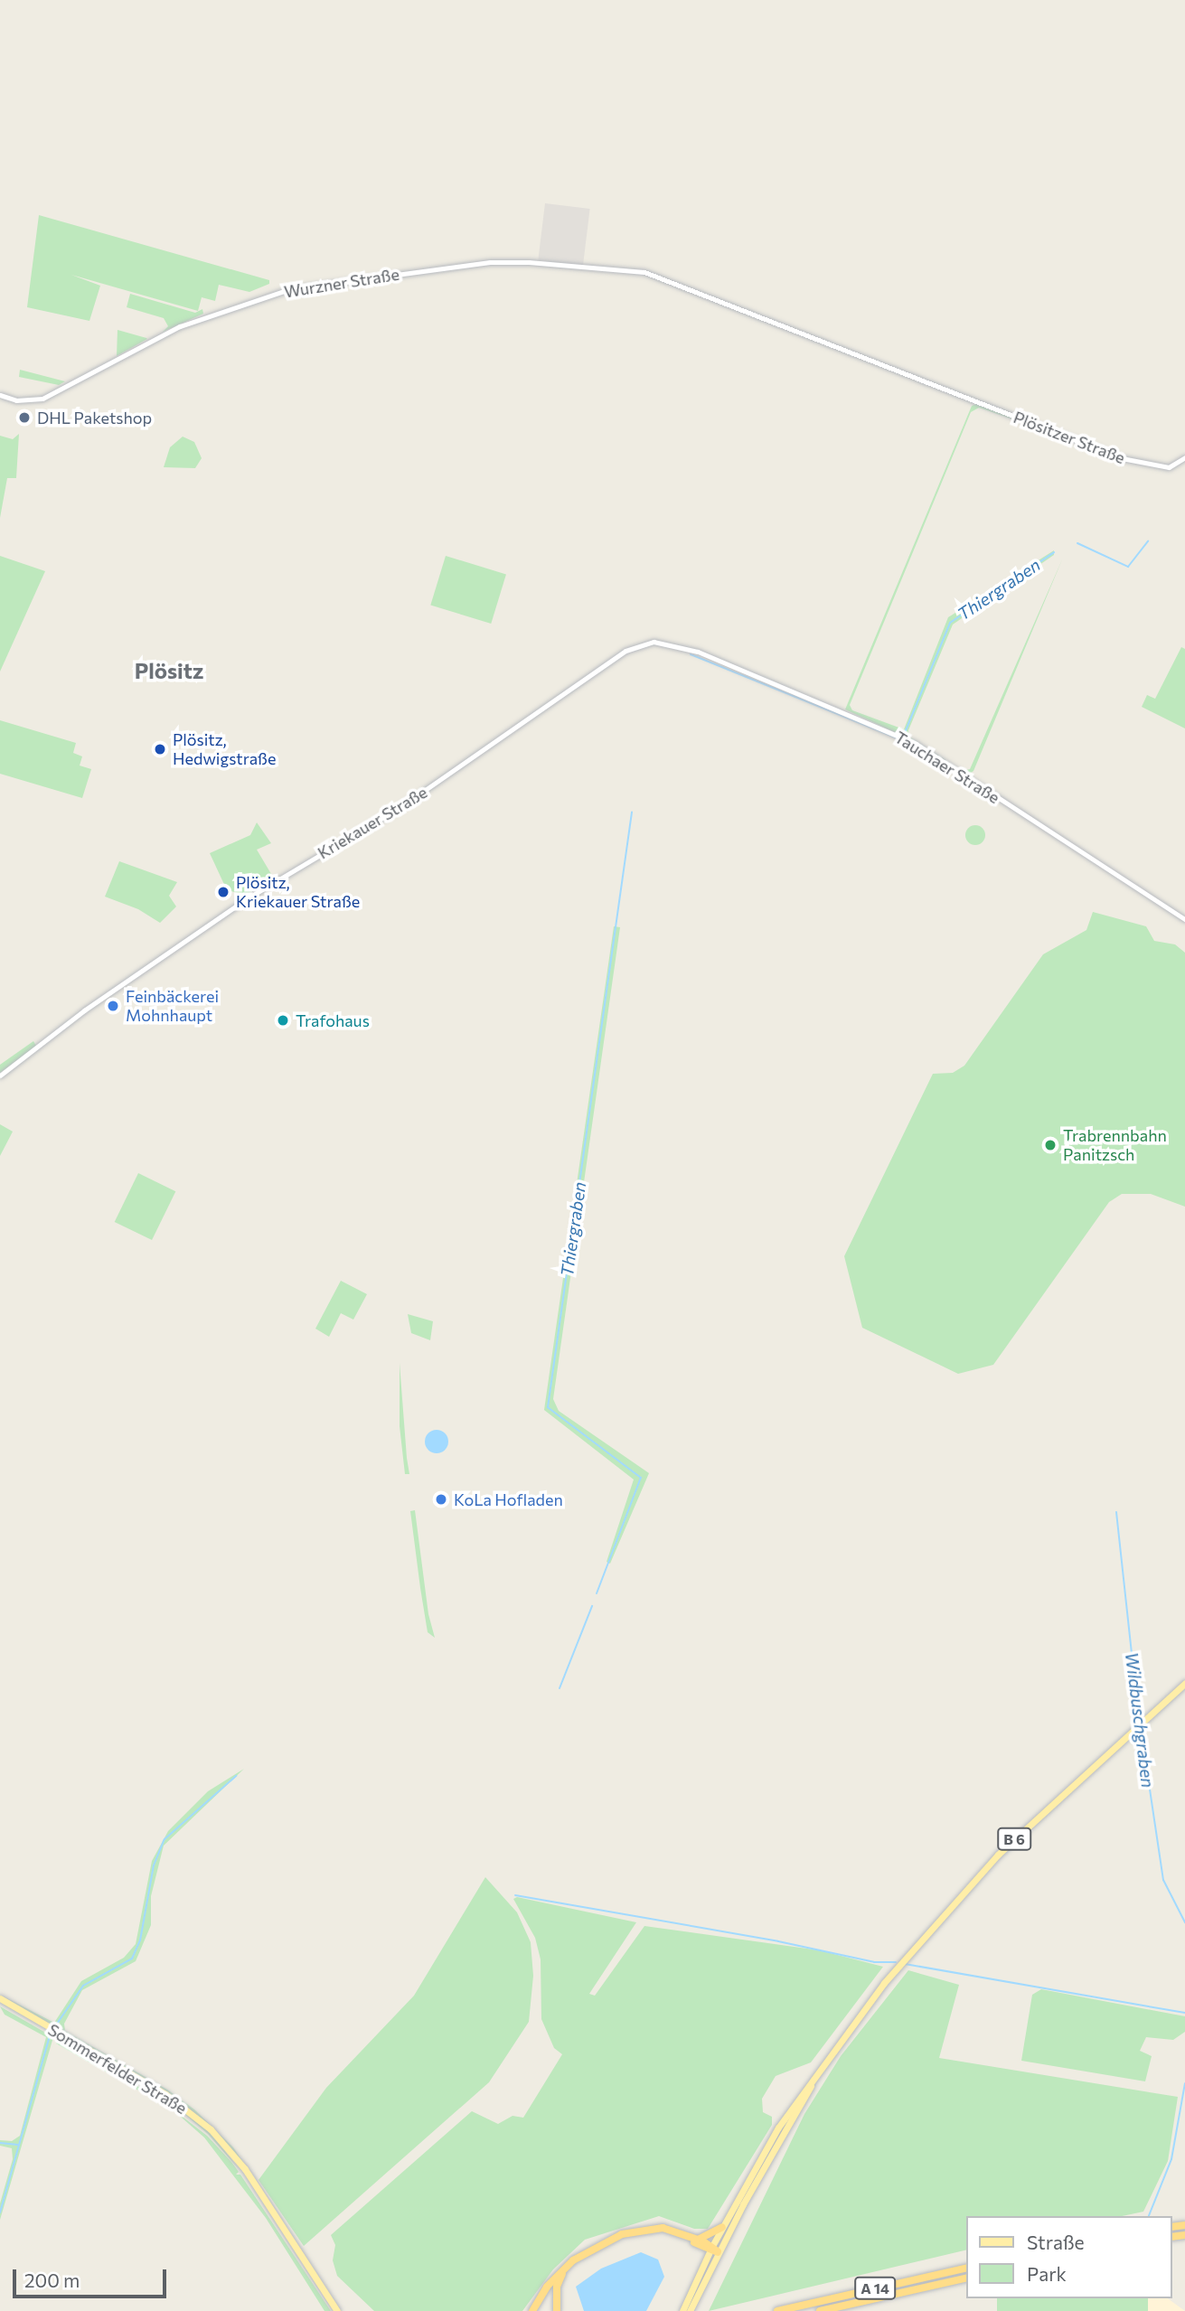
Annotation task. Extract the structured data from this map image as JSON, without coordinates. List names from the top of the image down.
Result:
{
  "streets": {
    "highway": ["A 14"],
    "main road": ["B 6", "Sommerfelder Straße"],
    "street": [
      "Wurzner Straße",
      "Plösitzer Straße",
      "Tauchaer Straße",
      "Kriekauer Straße"
    ]
  },
  "crossings": [
    ["Wurzner Straße", "Plösitzer Straße"],
    ["Tauchaer Straße", "Kriekauer Straße"]
  ],
  "districts": ["Plösitz"],
  "water": ["Thiergraben", "Wildbuschgraben"],
  "places": [
    "DHL Paketshop",
    "Plösitz, Hedwigstraße",
    "Plösitz, Kriekauer Straße",
    "Feinbäckerei Mohnhaupt",
    "Trafohaus",
    "Trabrennbahn Panitzsch",
    "KoLa Hofladen"
  ],
  "legend": ["Straße", "Park"],
  "scale_bar": "200 m"
}
